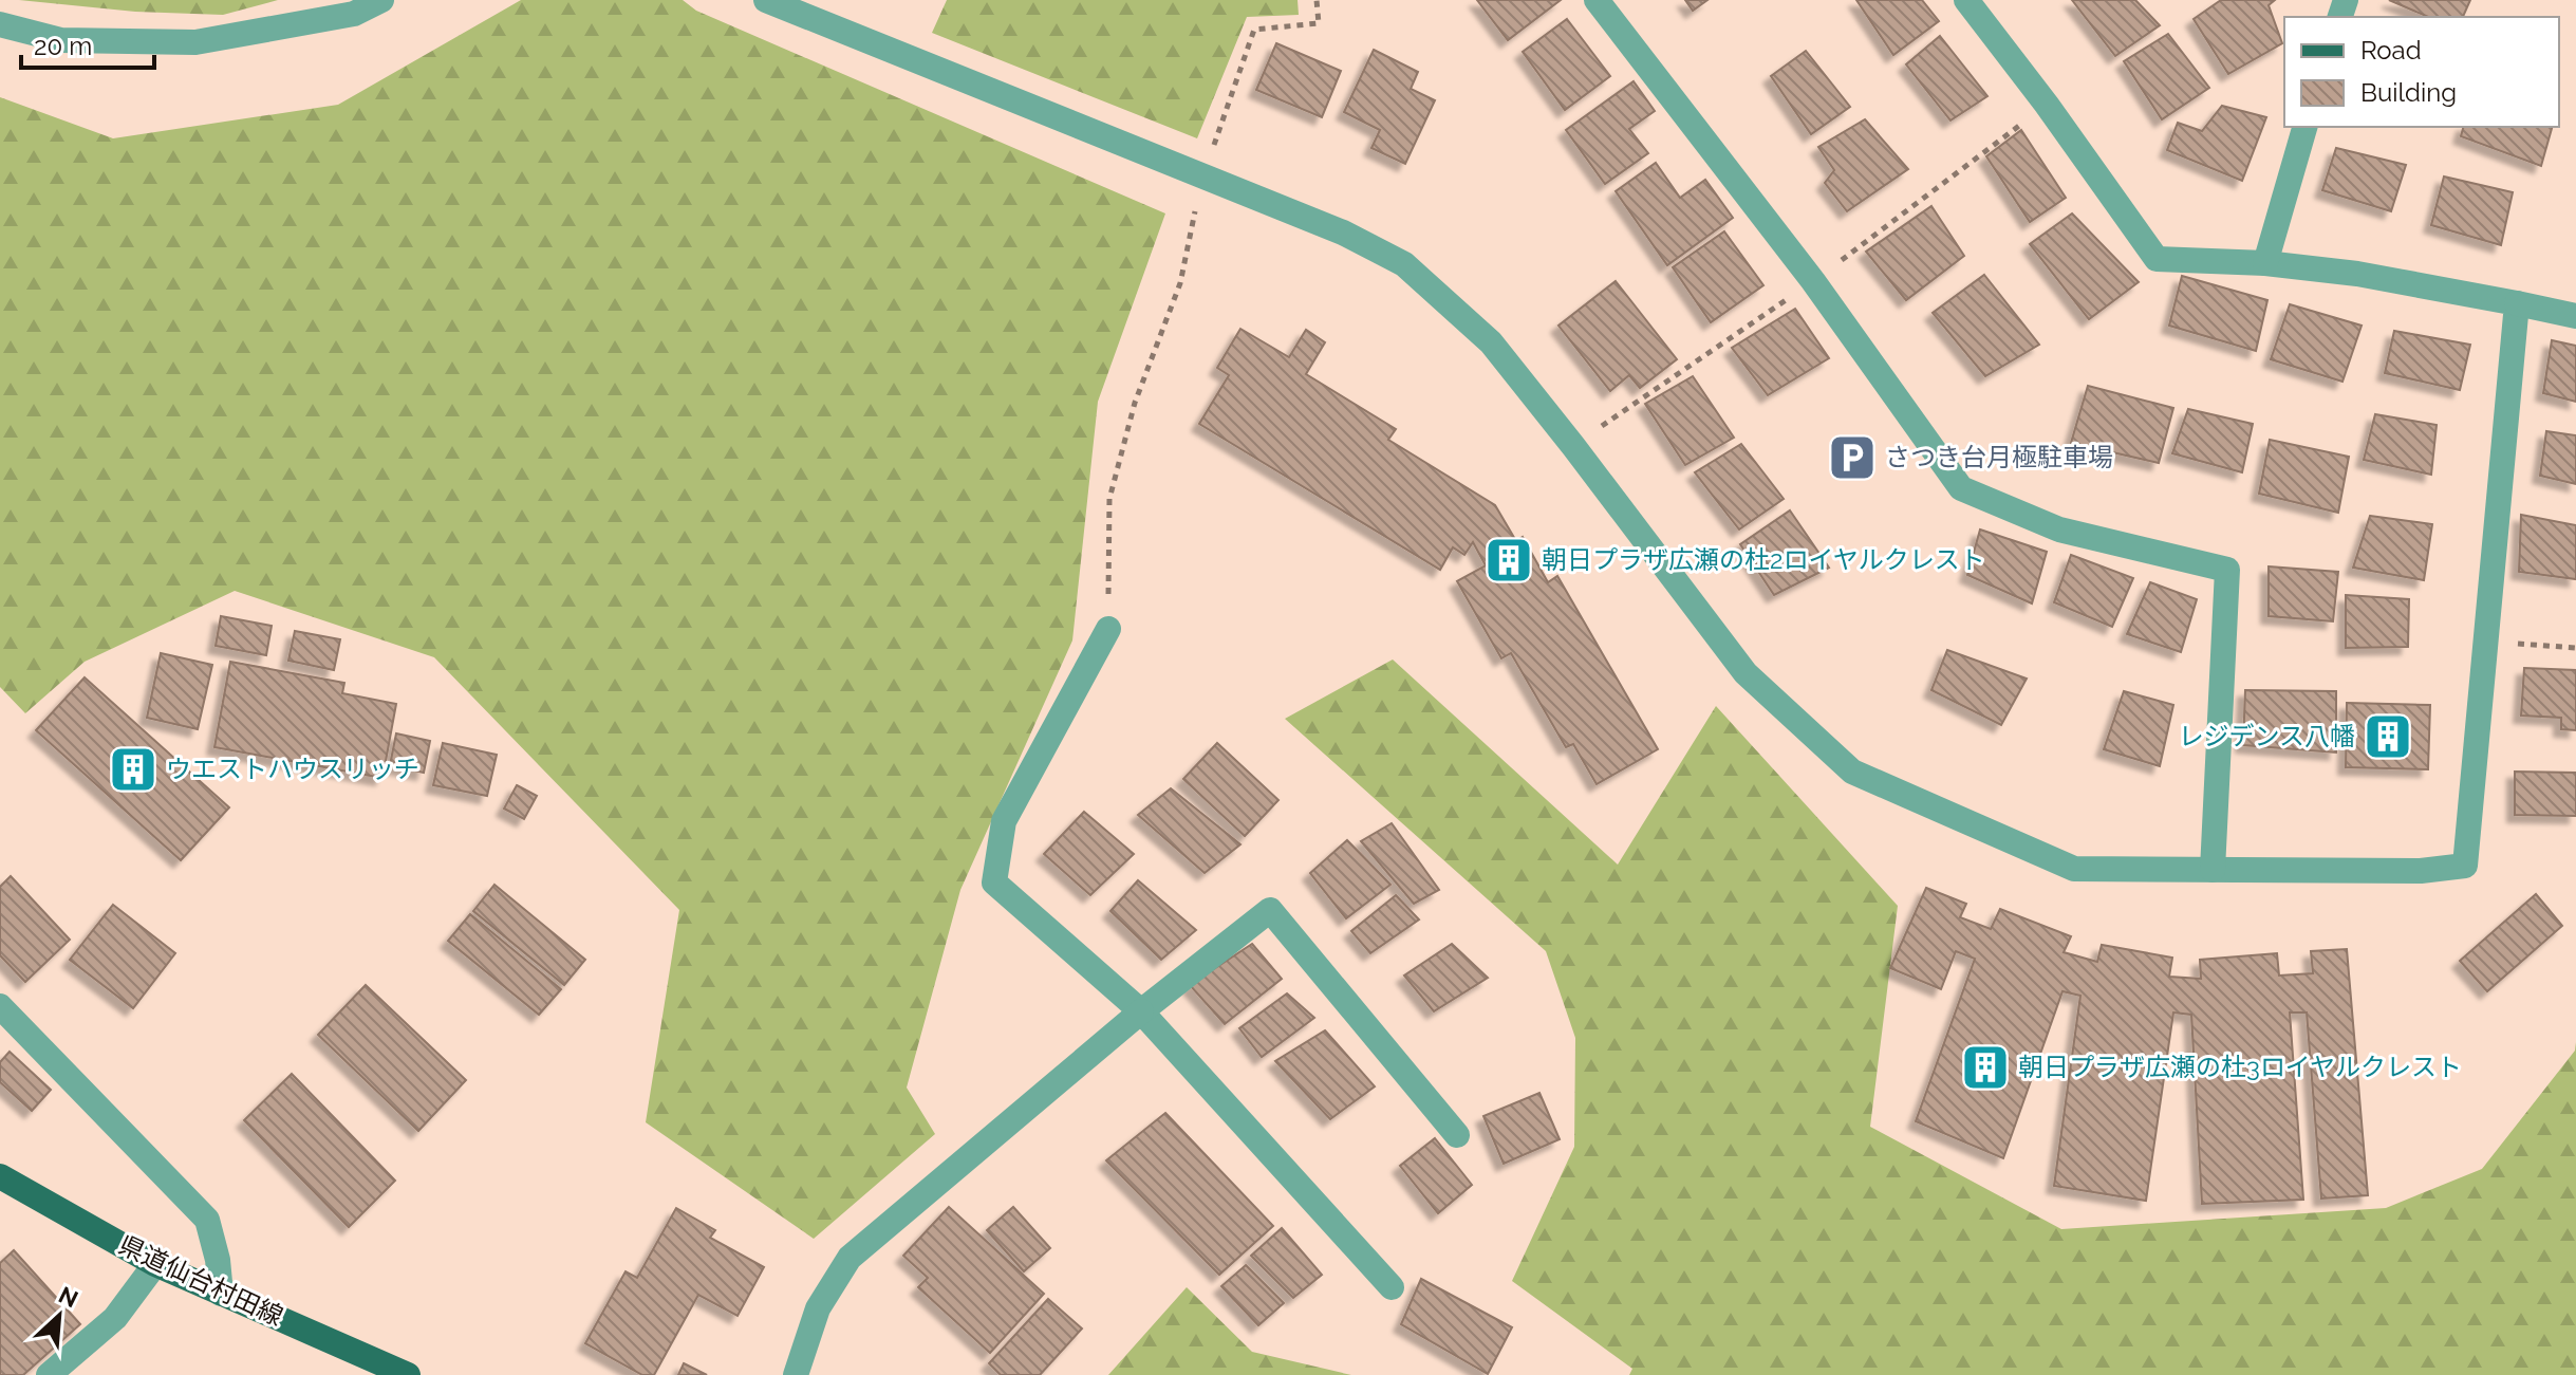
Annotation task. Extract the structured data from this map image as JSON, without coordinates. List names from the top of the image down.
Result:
{
  "streets": {
    "main road": ["県道仙台村田線"]
  },
  "places": {
    "parking": ["さつき台月極駐車場"],
    "building": [
      "朝日プラザ広瀬の杜2ロイヤルクレスト",
      "レジデンス八幡",
      "ウエストハウスリッチ",
      "朝日プラザ広瀬の杜3ロイヤルクレスト"
    ]
  },
  "legend": ["Road", "Building"],
  "scale_bar": "20 m",
  "north": "top right"
}
